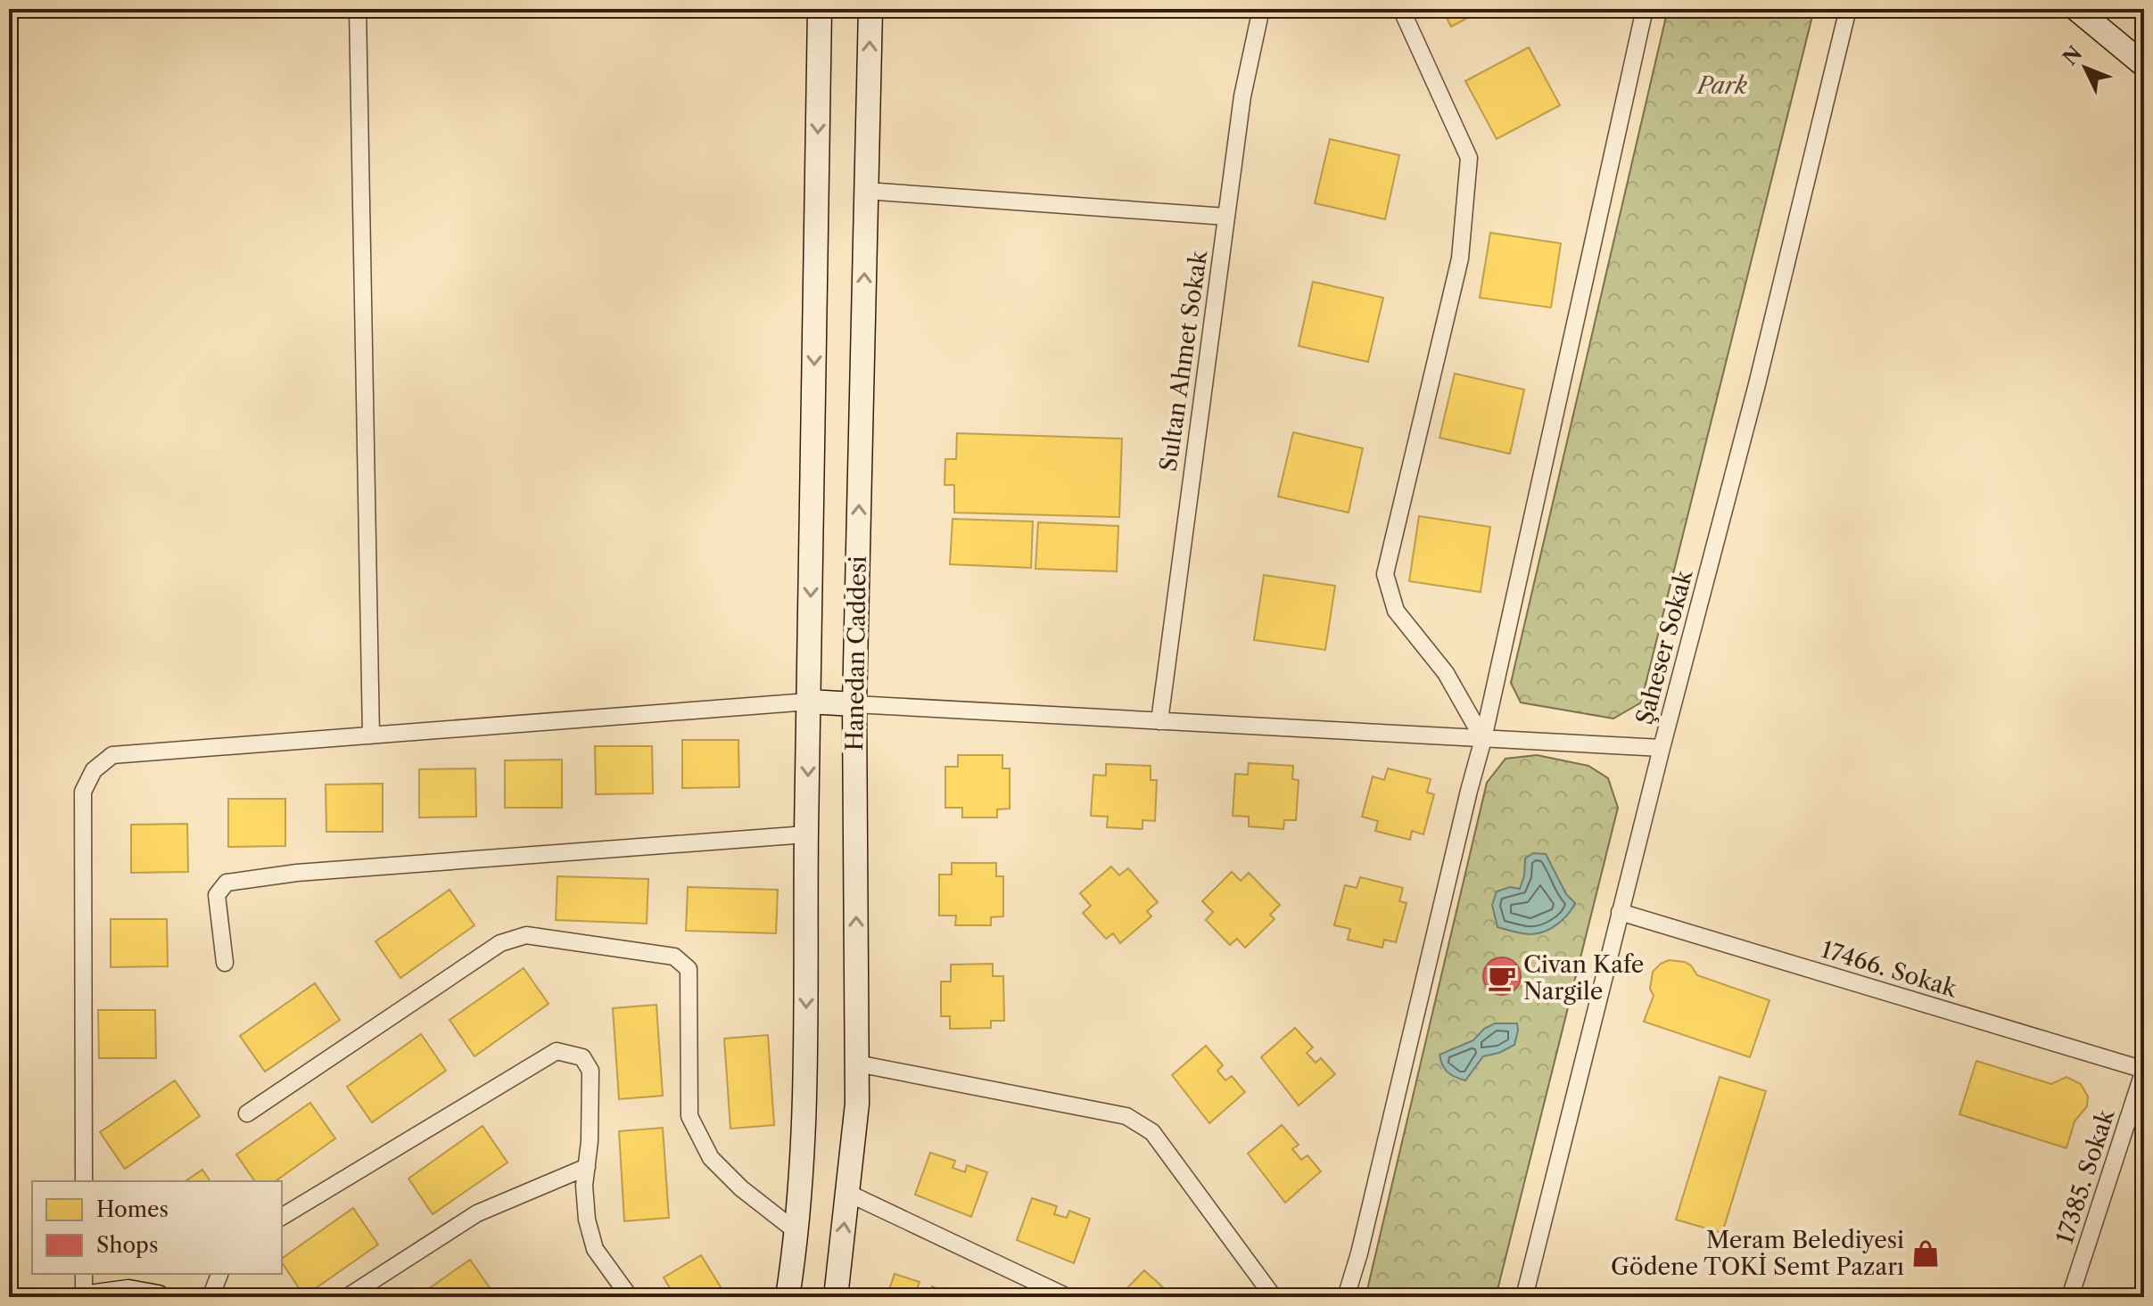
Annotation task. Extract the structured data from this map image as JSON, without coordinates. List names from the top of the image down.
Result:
{
  "streets": {
    "street": [
      "Sultan Ahmet Sokak",
      "Şaheser Sokak",
      "Hanedan Caddesi",
      "17466. Sokak",
      "17385. Sokak"
    ]
  },
  "crossings": [
    ["Şaheser Sokak", "17466. Sokak"],
    ["17466. Sokak", "17385. Sokak"]
  ],
  "parks": ["Park"],
  "places": {
    "cafe": ["Civan Kafe Nargile"],
    "shop": ["Meram Belediyesi Gödene TOKİ Semt Pazarı"]
  },
  "legend": ["Homes", "Shops"],
  "north": "top left"
}
